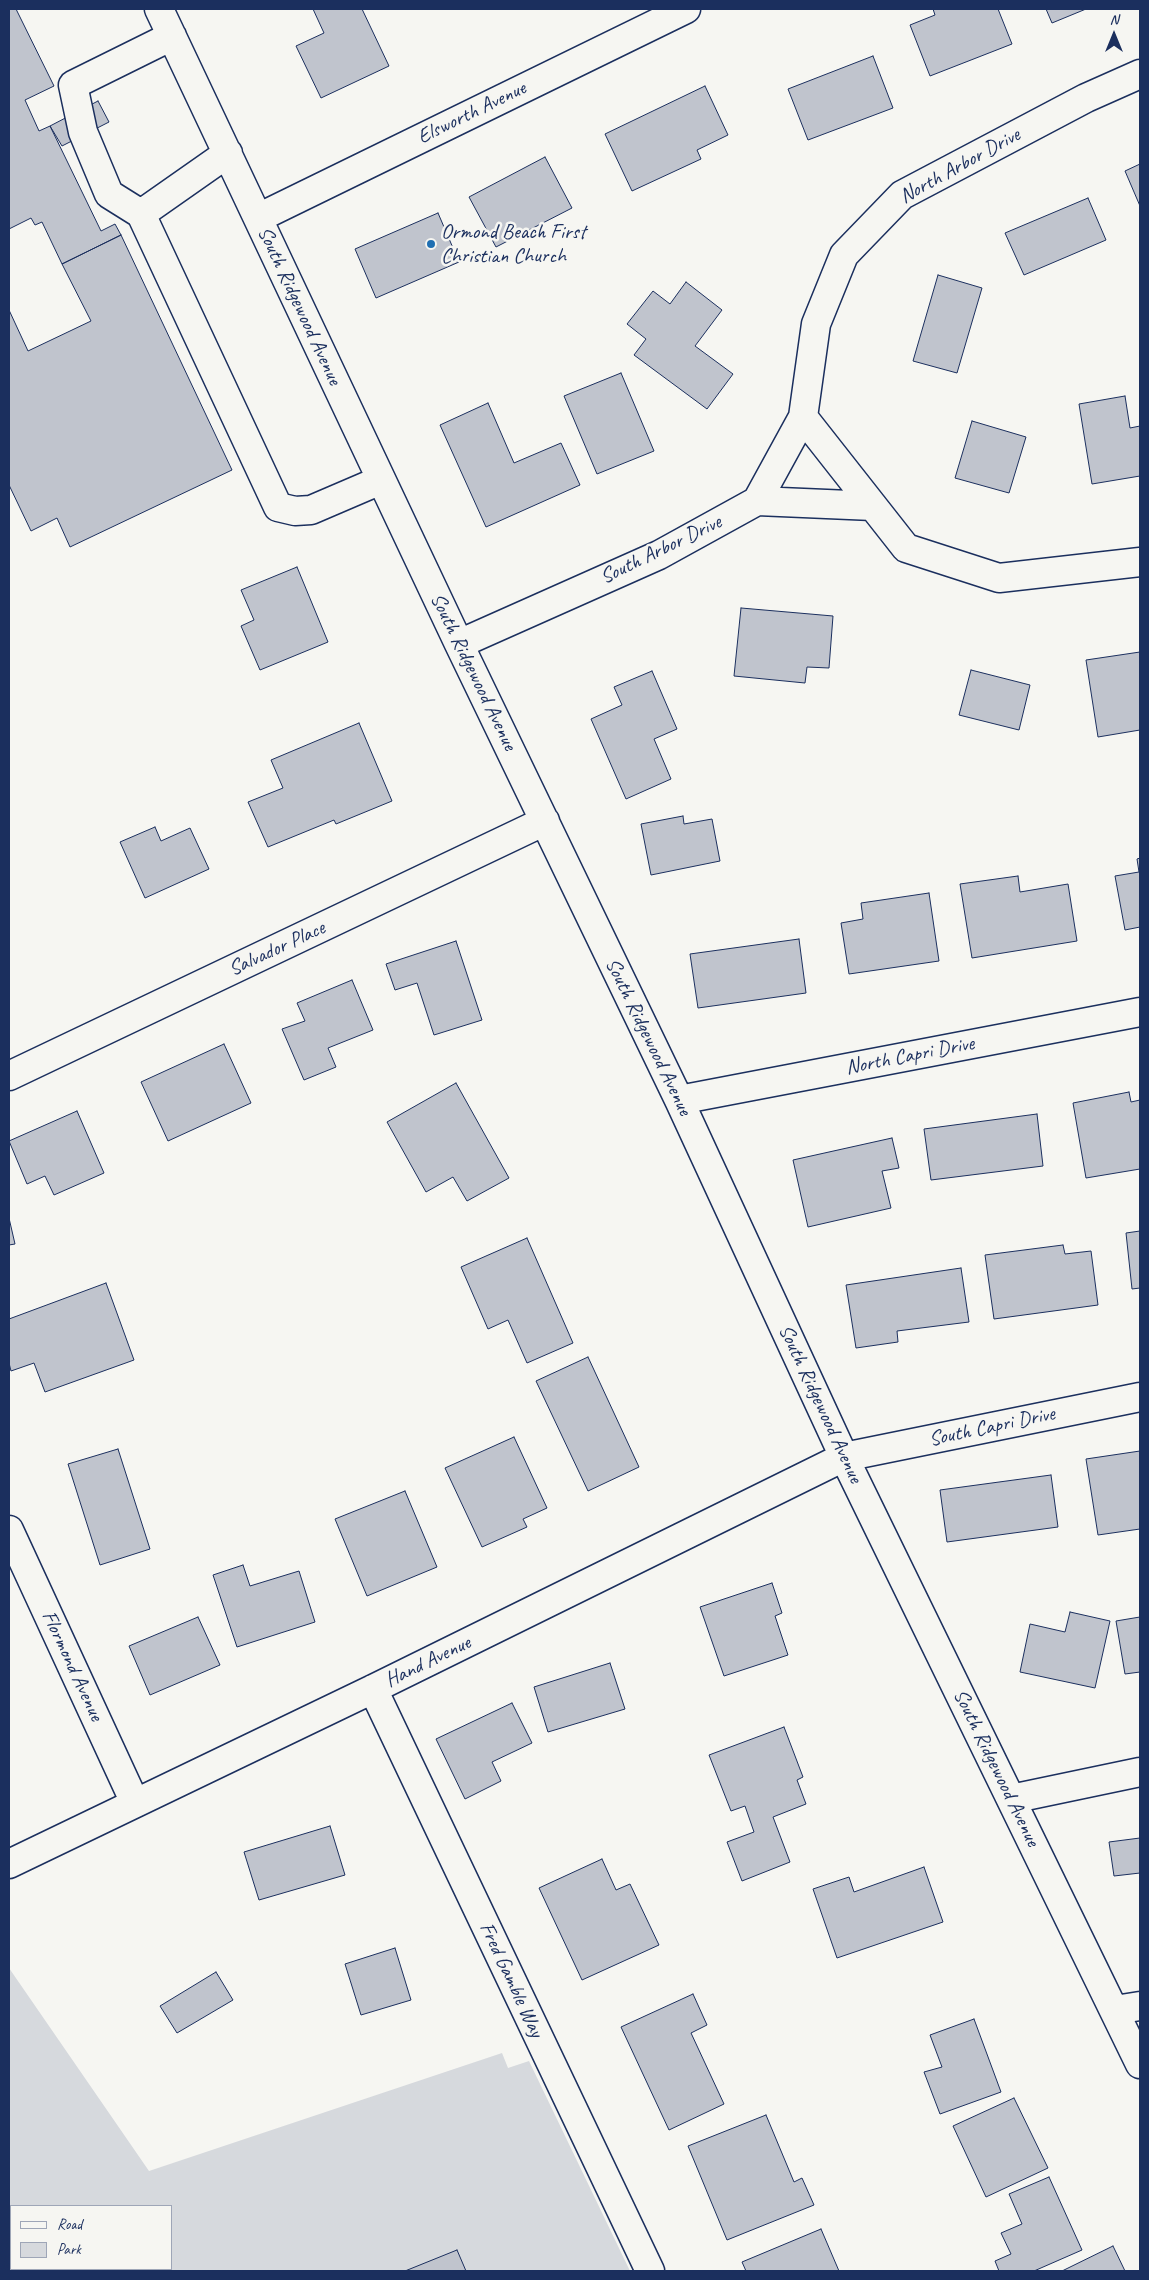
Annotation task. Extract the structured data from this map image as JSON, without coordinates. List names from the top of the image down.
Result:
{
  "streets": {
    "street": [
      "Elsworth Avenue",
      "North Arbor Drive",
      "South Ridgewood Avenue",
      "South Arbor Drive",
      "Salvador Place",
      "North Capri Drive",
      "South Capri Drive",
      "Hand Avenue",
      "Flormond Avenue",
      "Fred Gamble Way"
    ]
  },
  "crossings": [
    ["Elsworth Avenue", "South Ridgewood Avenue"],
    ["North Arbor Drive", "South Arbor Drive"],
    ["South Ridgewood Avenue", "South Arbor Drive"],
    ["South Ridgewood Avenue", "Salvador Place"],
    ["South Ridgewood Avenue", "North Capri Drive"],
    ["South Ridgewood Avenue", "South Capri Drive"],
    ["South Ridgewood Avenue", "Hand Avenue"],
    ["South Capri Drive", "Hand Avenue"],
    ["Hand Avenue", "Flormond Avenue"],
    ["Hand Avenue", "Fred Gamble Way"]
  ],
  "places": ["Ormond Beach First Christian Church"],
  "legend": ["Road", "Park"],
  "north": "top"
}
